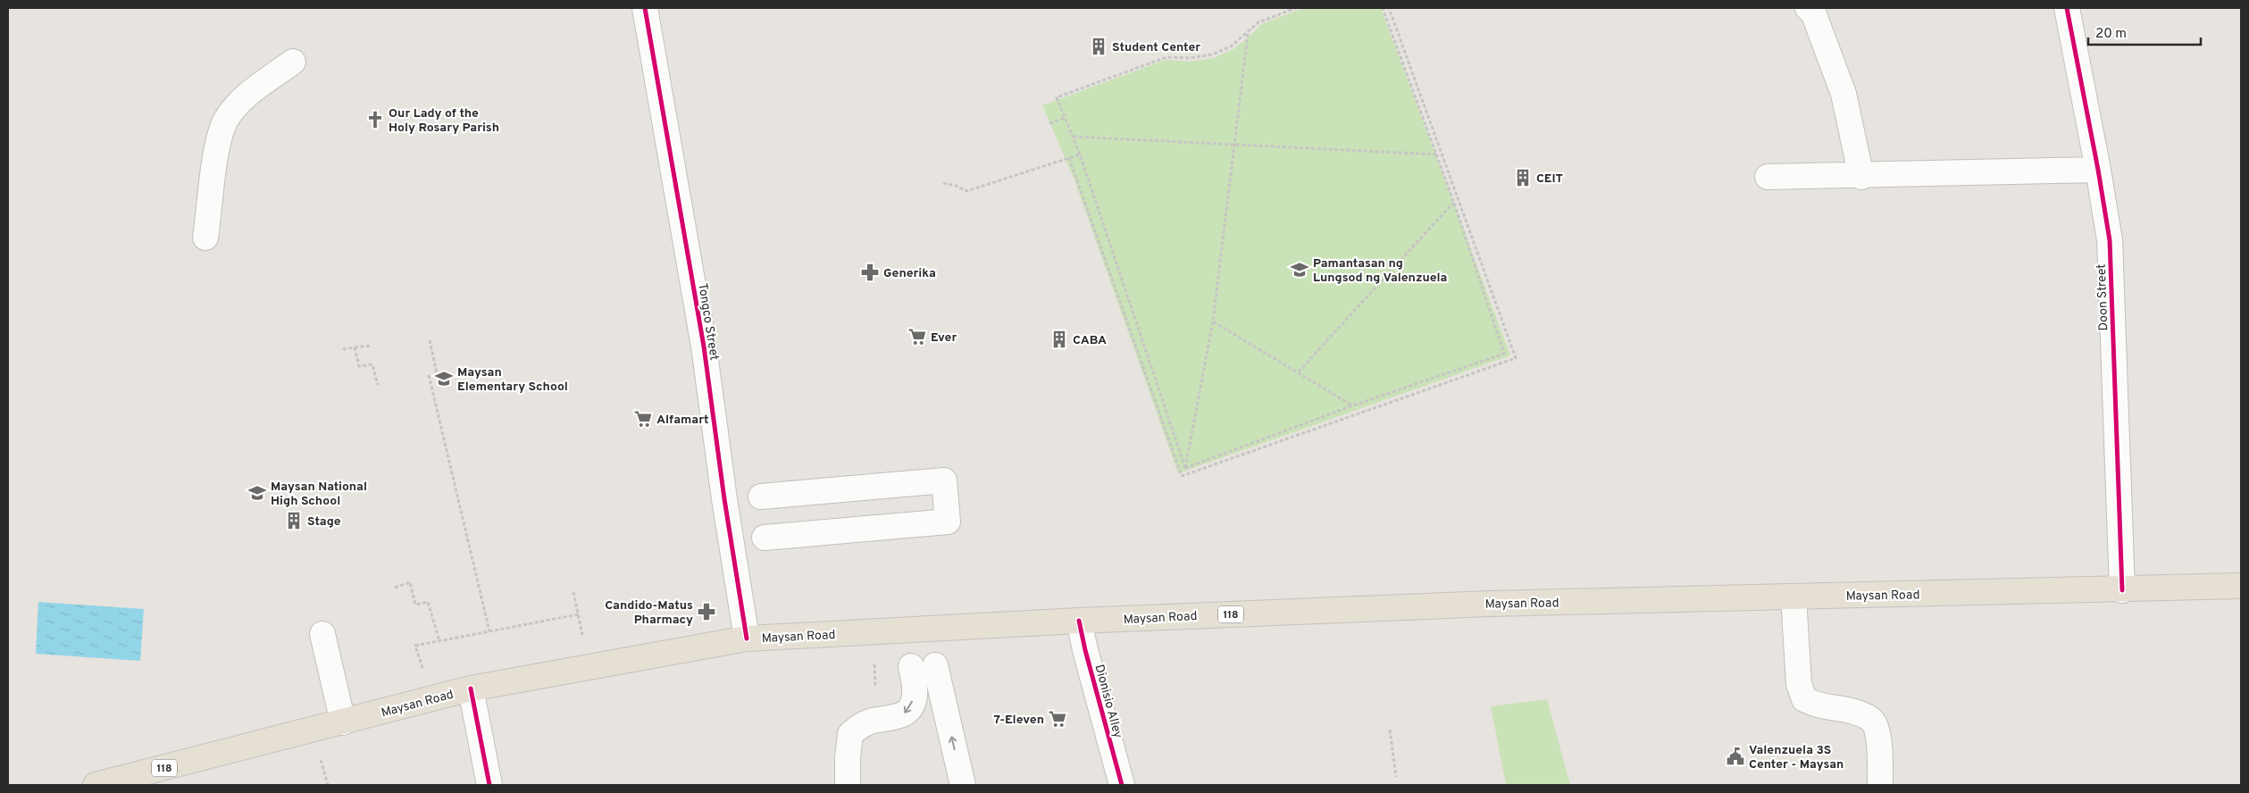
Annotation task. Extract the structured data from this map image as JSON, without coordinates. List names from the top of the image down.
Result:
{
  "streets": {
    "main road": ["Maysan Road", "118"],
    "street": ["Doon Street", "Tongco Street", "Dionisio Alley"]
  },
  "crossings": [
    ["Doon Street", "Maysan Road"],
    ["Tongco Street", "Maysan Road"],
    ["Maysan Road", "Dionisio Alley"]
  ],
  "places": {
    "building": [
      "Student Center",
      "CEIT",
      "CABA",
      "Stage"
    ],
    "church": ["Our Lady of the Holy Rosary Parish"],
    "school or university": ["Pamantasan ng Lungsod ng Valenzuela", "Maysan Elementary School", "Maysan National High School"],
    "pharmacy": ["Generika", "Candido-Matus Pharmacy"],
    "supermarket": ["Ever", "Alfamart", "7-Eleven"],
    "public building": ["Valenzuela 3S Center - Maysan"]
  },
  "scale_bar": "20 m"
}
